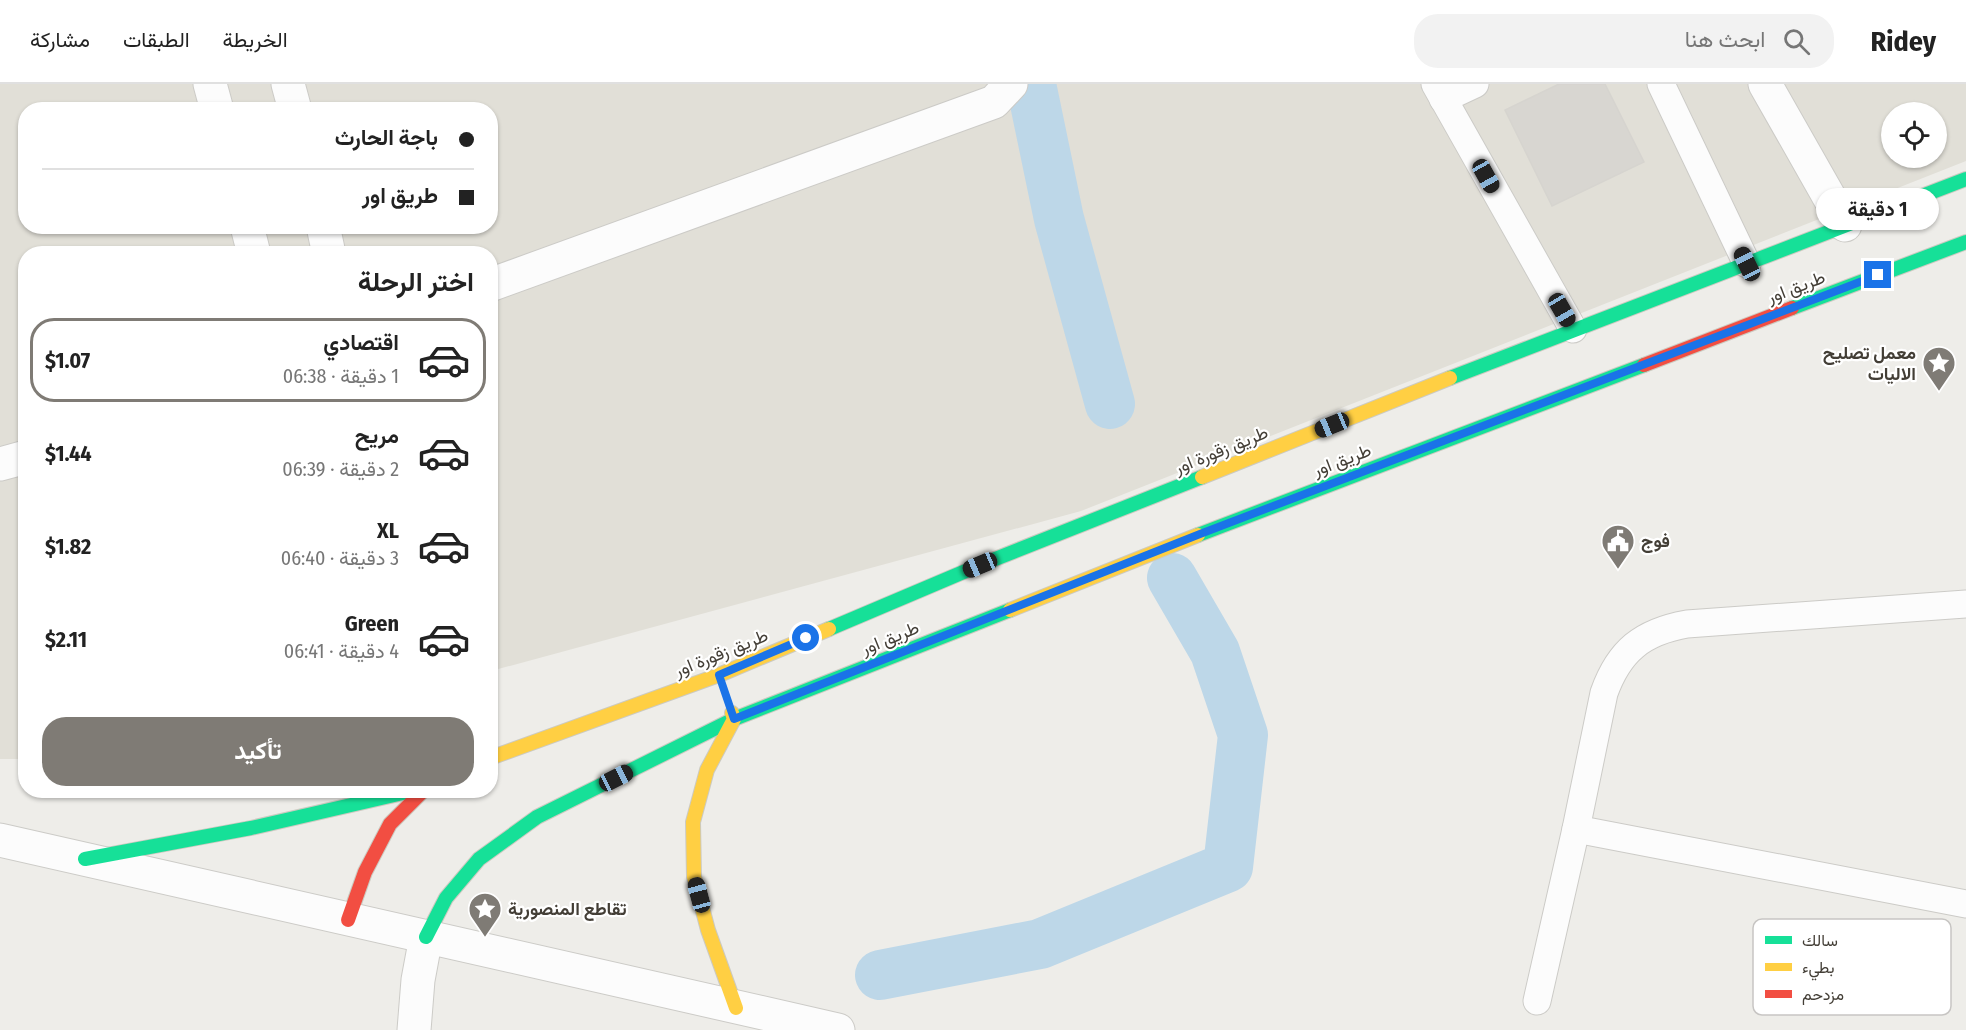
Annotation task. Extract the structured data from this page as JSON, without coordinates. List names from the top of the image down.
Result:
{
  "streets": {
    "main road": ["طريق اور", "طريق زقورة اور"]
  },
  "places": {
    "place": ["معمل تصليح الاليات", "تقاطع المنصورية"],
    "public building": ["فوج"]
  },
  "legend": ["سالك", "بطيء", "مزدحم"],
  "page": {
    "header": "Ridey",
    "search": "ابحث هنا",
    "nav": ["الخريطة", "الطبقات", "مشاركة"],
    "banner": ["باجة الحارث", "طريق اور"],
    "bubble": "1 دقيقة",
    "heading": "اختر الرحلة",
    "list": [
      {
        "name": "اقتصادي",
        "note": "1 دقيقة · 06:38",
        "value": "$1.07"
      },
      {
        "name": "مريح",
        "note": "2 دقيقة · 06:39",
        "value": "$1.44"
      },
      {
        "name": "XL",
        "note": "3 دقيقة · 06:40",
        "value": "$1.82"
      },
      {
        "name": "Green",
        "note": "4 دقيقة · 06:41",
        "value": "$2.11"
      }
    ],
    "buttons": "تأكيد"
  }
}
